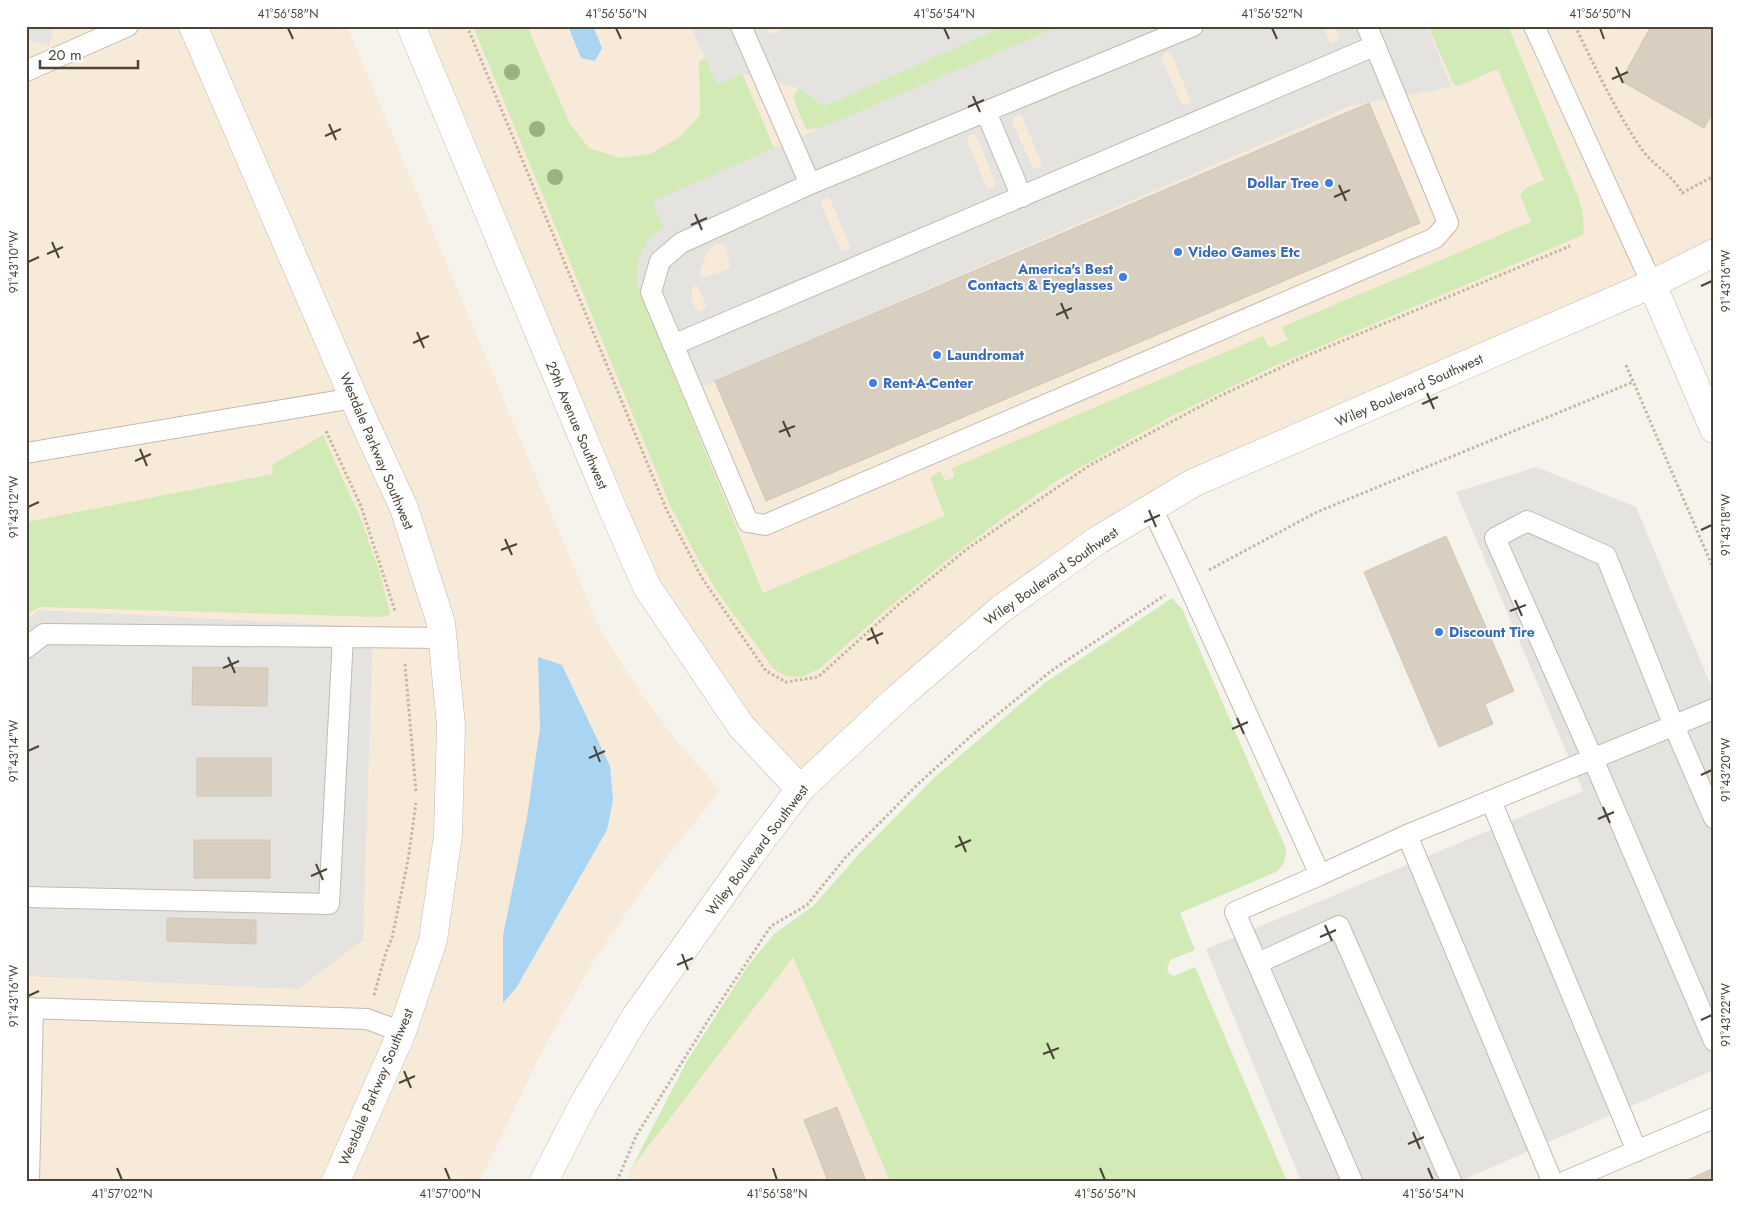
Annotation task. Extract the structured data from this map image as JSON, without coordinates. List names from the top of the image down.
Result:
{
  "streets": {
    "street": ["Wiley Boulevard Southwest", "29th Avenue Southwest", "Westdale Parkway Southwest"]
  },
  "crossings": [
    ["Wiley Boulevard Southwest", "29th Avenue Southwest"]
  ],
  "places": [
    "Dollar Tree",
    "Video Games Etc",
    "America's Best Contacts & Eyeglasses",
    "Laundromat",
    "Rent-A-Center",
    "Discount Tire"
  ],
  "scale_bar": "20 m",
  "coordinates": [
    "41°56'58\"N",
    "41°56'56\"N",
    "41°56'54\"N",
    "41°56'52\"N",
    "41°56'50\"N",
    "91°43'10\"W",
    "91°43'16\"W",
    "91°43'12\"W",
    "91°43'18\"W",
    "91°43'14\"W",
    "91°43'20\"W",
    "91°43'22\"W",
    "41°57'02\"N",
    "41°57'00\"N"
  ]
}
